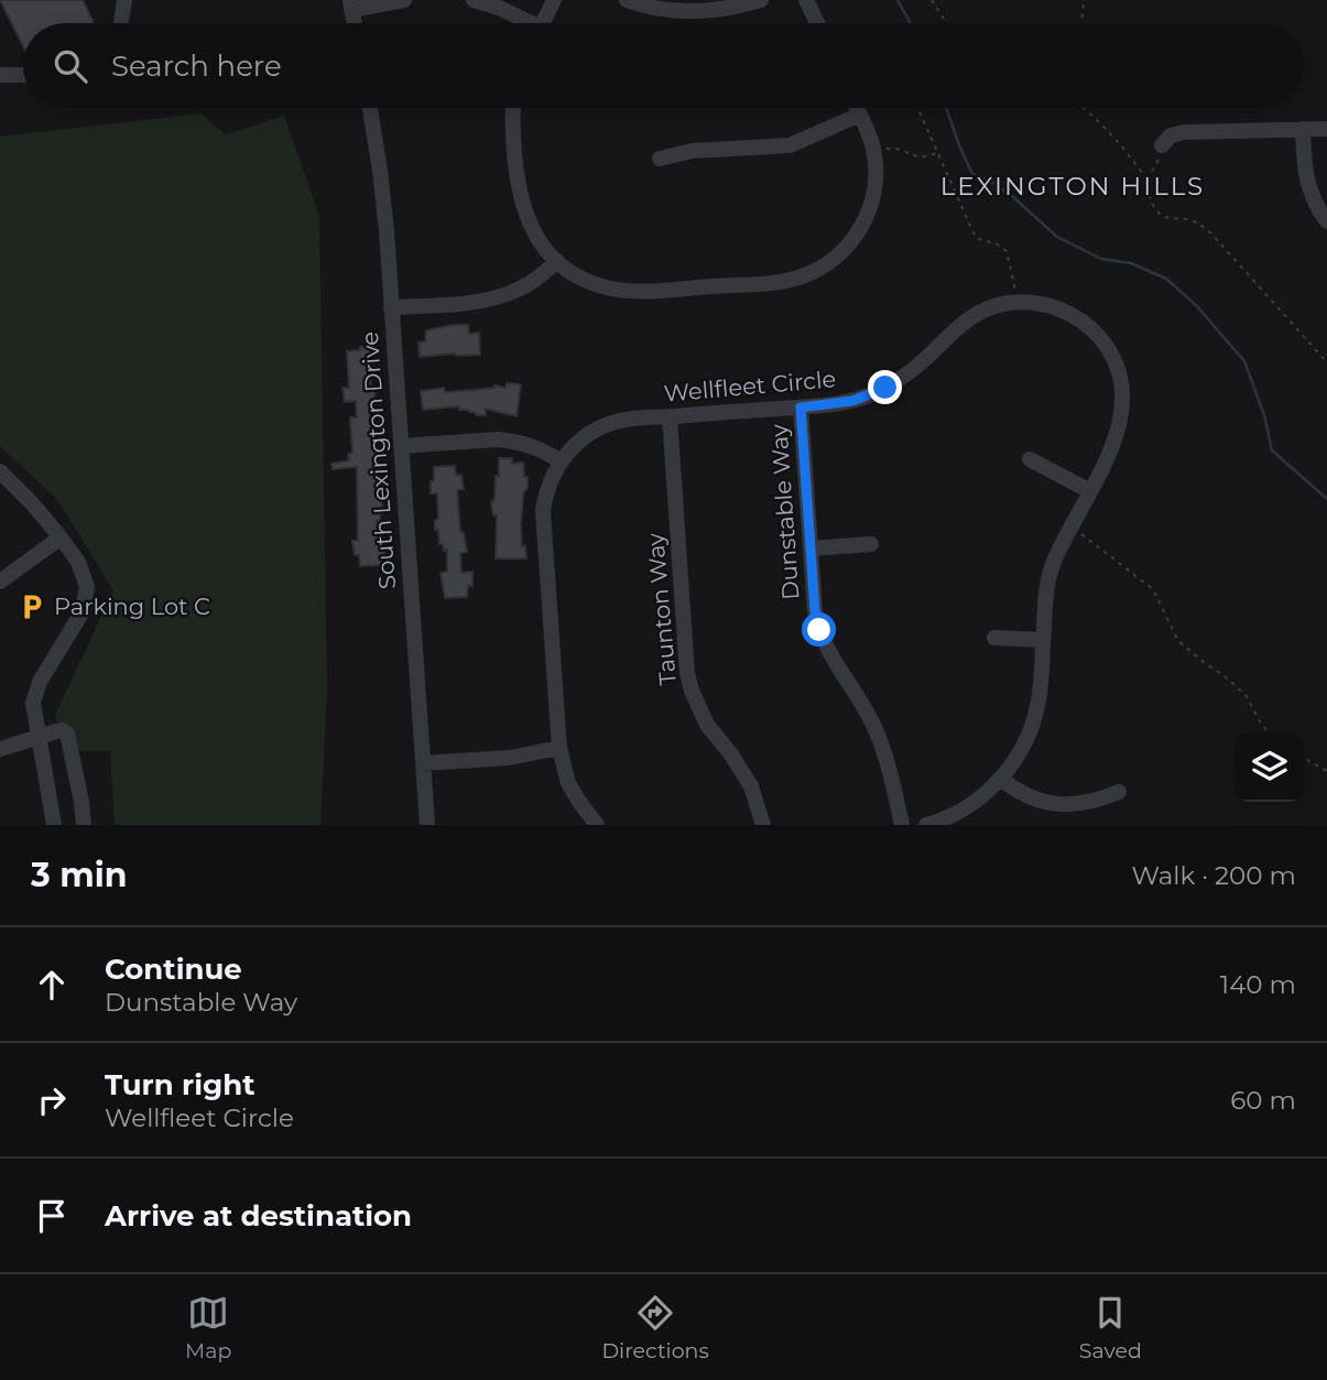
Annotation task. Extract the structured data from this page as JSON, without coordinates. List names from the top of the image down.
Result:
{
  "streets": {
    "street": [
      "Wellfleet Circle",
      "South Lexington Drive",
      "Dunstable Way",
      "Taunton Way"
    ]
  },
  "crossings": [
    ["Wellfleet Circle", "Dunstable Way"],
    ["Wellfleet Circle", "Taunton Way"]
  ],
  "districts": ["LEXINGTON HILLS"],
  "places": {
    "parking": ["Parking Lot C"]
  },
  "page": {
    "search": "Search here",
    "heading": ["3 min", "Walk · 200 m"],
    "list": [
      ["Continue", "Dunstable Way", "140 m"],
      ["Turn right", "Wellfleet Circle", "60 m"],
      "Arrive at destination"
    ],
    "nav": ["Map", "Directions", "Saved"]
  }
}
